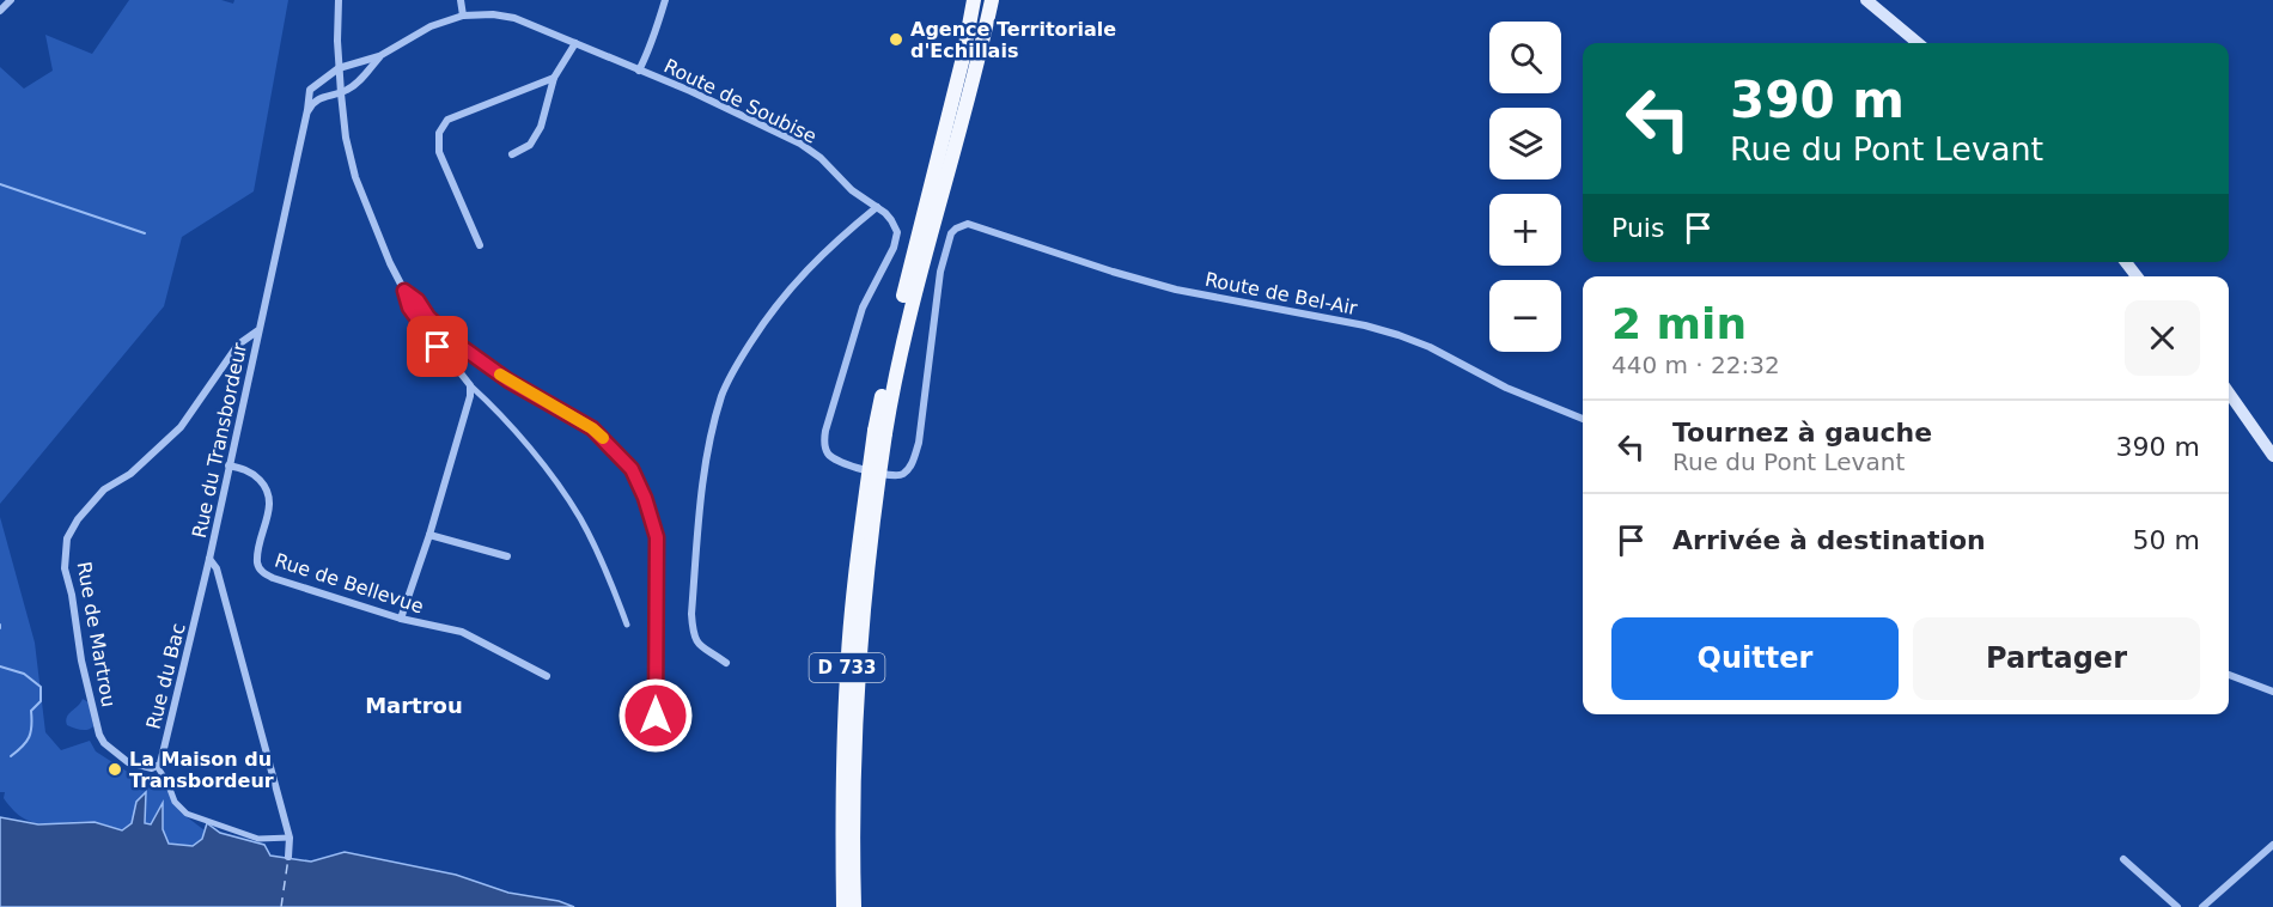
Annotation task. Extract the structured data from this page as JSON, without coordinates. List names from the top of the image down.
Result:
{
  "streets": {
    "main road": ["D 733"],
    "street": [
      "Route de Soubise",
      "Route de Bel-Air",
      "Rue du Transbordeur",
      "Rue de Bellevue",
      "Rue de Martrou",
      "Rue du Bac"
    ]
  },
  "crossings": [
    ["Route de Soubise", "Route de Bel-Air"],
    ["Route de Soubise", "Rue du Transbordeur"],
    ["Rue du Transbordeur", "Rue de Bellevue"],
    ["Rue du Transbordeur", "Rue de Martrou"],
    ["Rue du Transbordeur", "Rue du Bac"],
    ["Rue de Martrou", "Rue du Bac"]
  ],
  "districts": ["Martrou"],
  "places": ["Agence Territoriale d'Echillais", "La Maison du Transbordeur"],
  "page": {
    "map_buttons": ["+", "−"],
    "turn": ["390 m", "Rue du Pont Levant"],
    "then": "Puis",
    "heading": ["2 min", "440 m · 22:32"],
    "list": [
      {
        "name": "Tournez à gauche",
        "note": "Rue du Pont Levant",
        "value": "390 m"
      },
      {
        "name": "Arrivée à destination",
        "value": "50 m"
      }
    ],
    "buttons": ["Quitter", "Partager"]
  }
}
